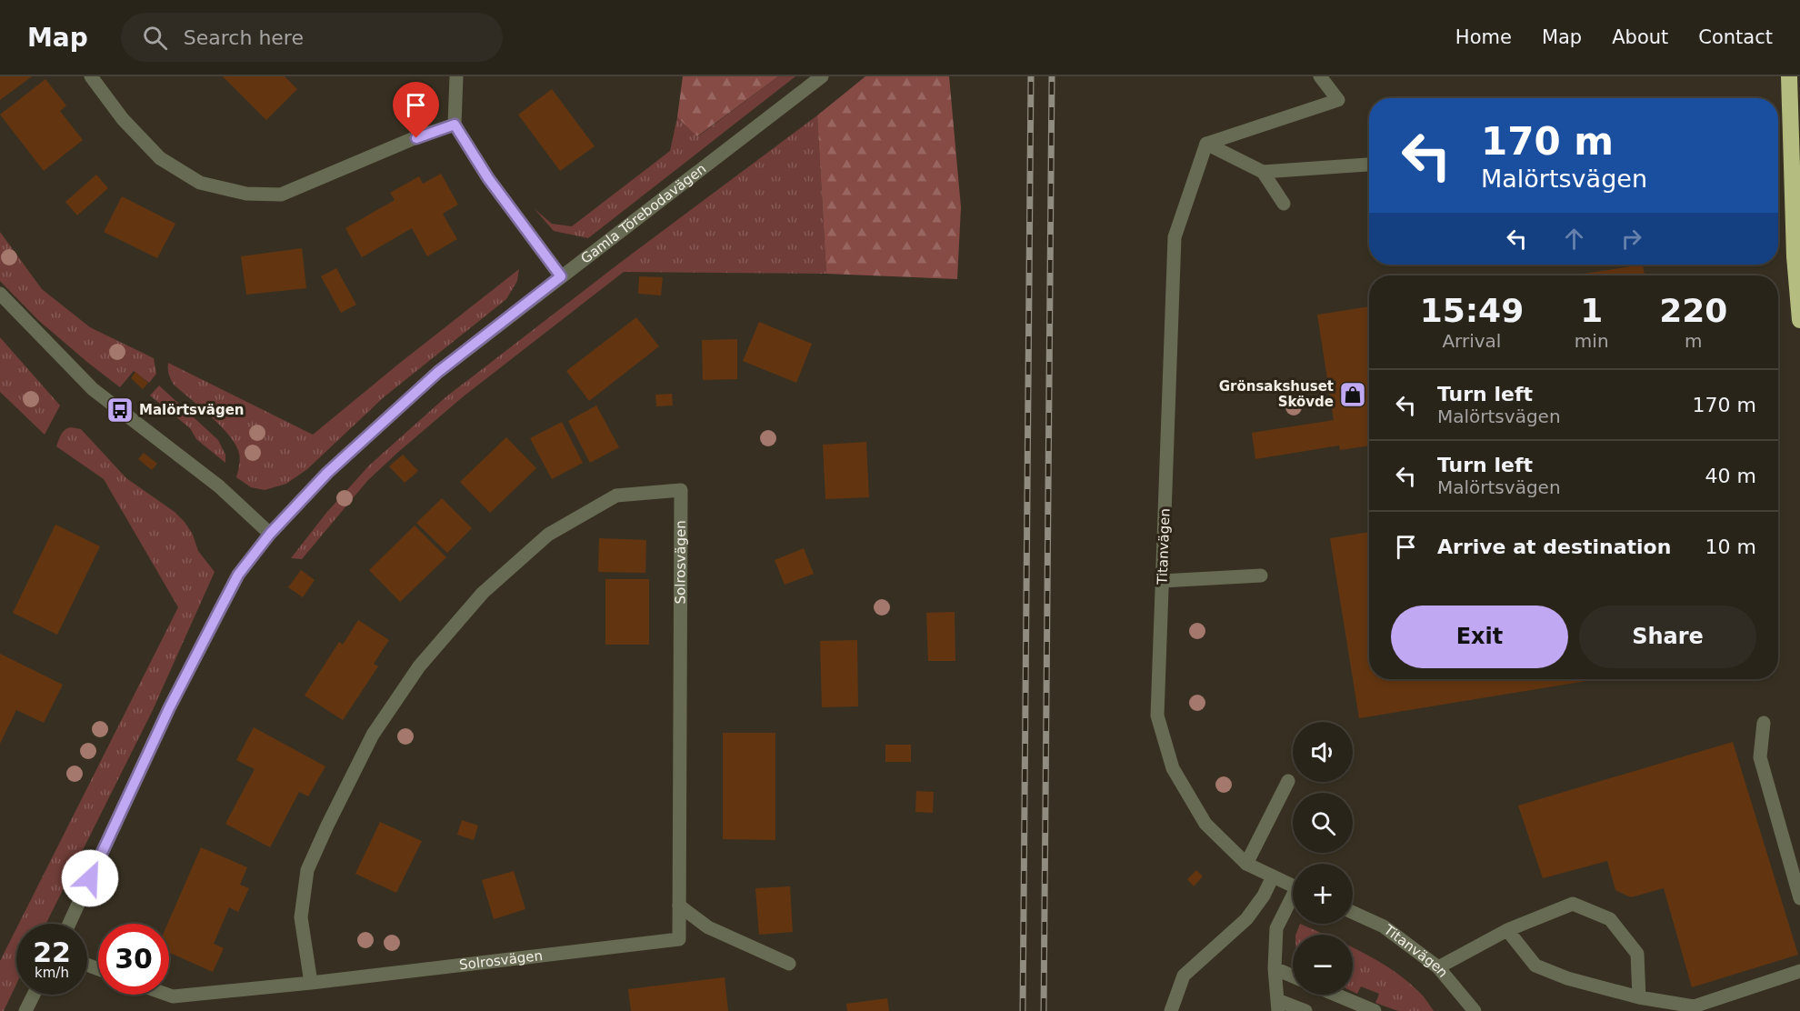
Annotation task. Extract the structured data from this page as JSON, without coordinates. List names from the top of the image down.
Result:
{
  "streets": {
    "street": ["Gamla Törebodavägen", "Titanvägen", "Solrosvägen"]
  },
  "places": {
    "shop": ["Grönsakshuset Skövde"],
    "bus stop": ["Malörtsvägen"]
  },
  "page": {
    "header": "Map",
    "search": "Search here",
    "nav": [
      "Home",
      "Map",
      "About",
      "Contact"
    ],
    "turn": ["170 m", "Malörtsvägen"],
    "eta": [
      "15:49",
      "Arrival",
      "1",
      "min",
      "220",
      "m"
    ],
    "list": [
      {
        "name": "Turn left",
        "note": "Malörtsvägen",
        "value": "170 m"
      },
      {
        "name": "Turn left",
        "note": "Malörtsvägen",
        "value": "40 m"
      },
      {
        "name": "Arrive at destination",
        "value": "10 m"
      }
    ],
    "buttons": ["Exit", "Share"],
    "map_buttons": ["+", "−"],
    "speed": "22 km/h",
    "limit": "30"
  }
}
